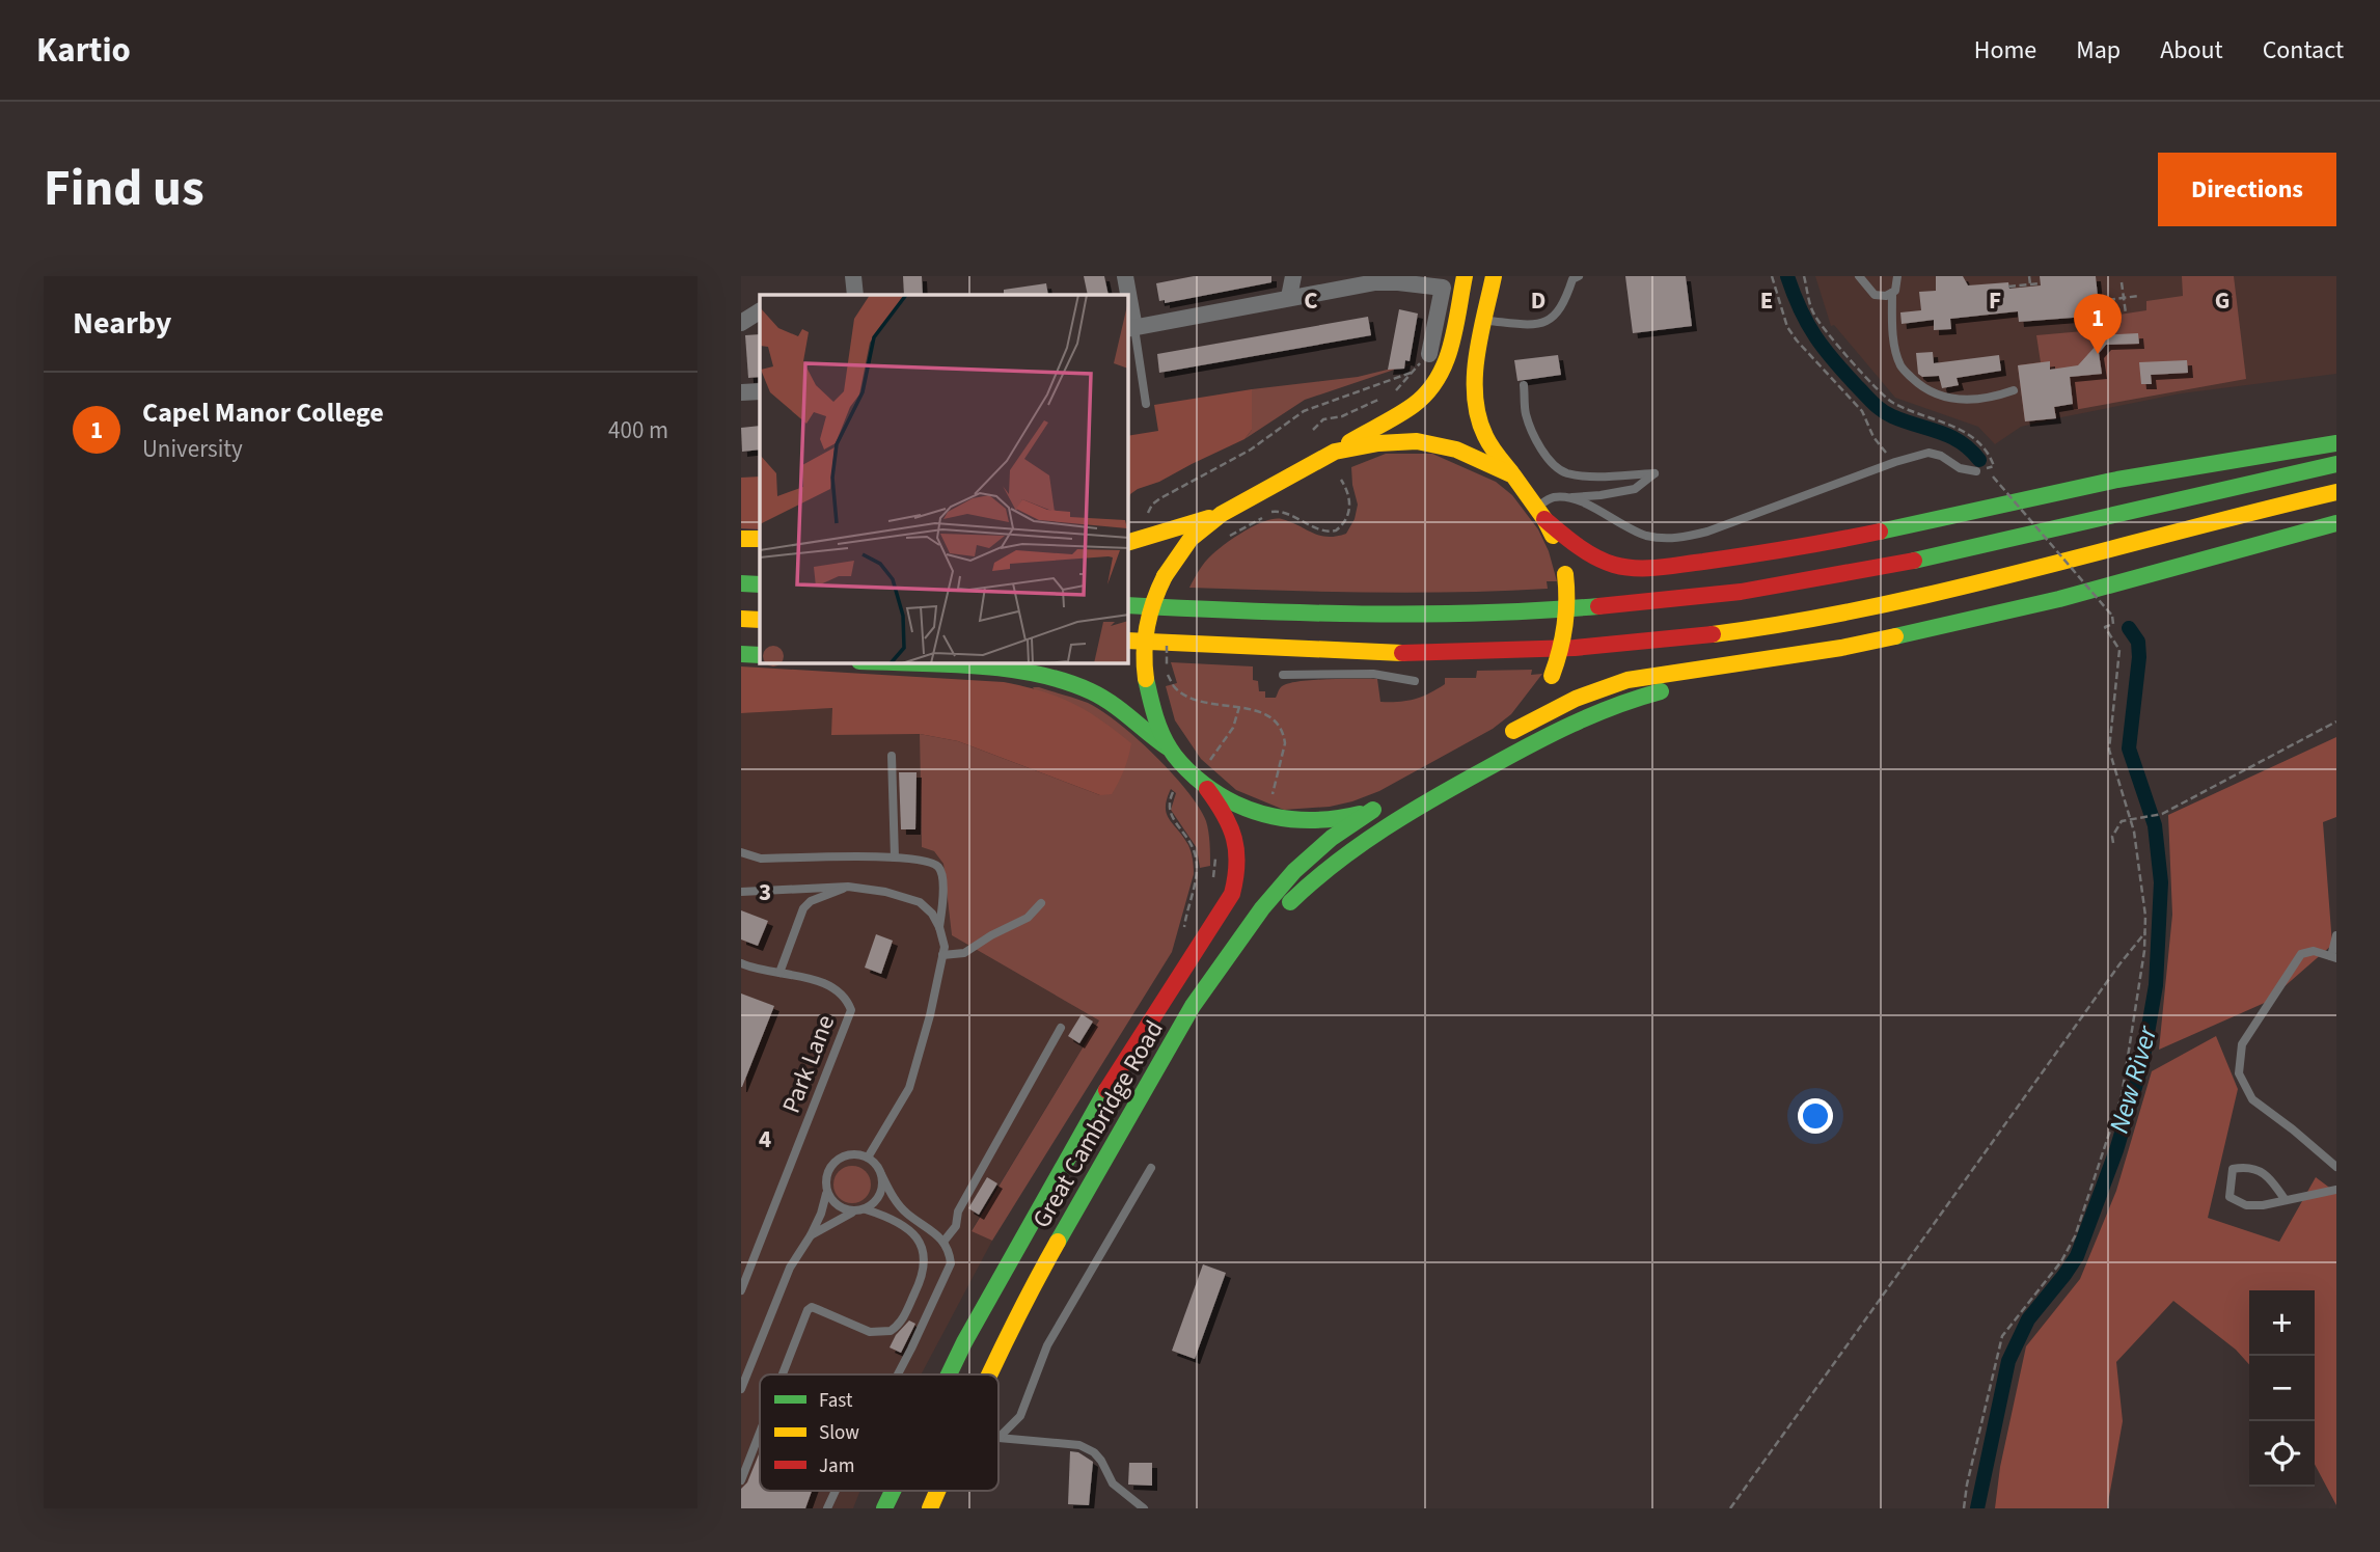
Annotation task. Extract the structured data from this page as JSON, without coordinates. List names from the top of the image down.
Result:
{
  "streets": {
    "highway": ["Great Cambridge Road"],
    "lane": ["Park Lane"]
  },
  "water": ["New River"],
  "legend": ["Fast", "Slow", "Jam"],
  "page": {
    "header": "Kartio",
    "nav": [
      "Home",
      "Map",
      "About",
      "Contact"
    ],
    "title": "Find us",
    "buttons": "Directions",
    "heading": "Nearby",
    "pins": "1",
    "list": [
      {
        "mark": "1",
        "name": "Capel Manor College",
        "note": "University",
        "value": "400 m"
      }
    ],
    "map_buttons": ["+", "−"]
  },
  "grid": {
    "columns": [
      "C",
      "D",
      "E",
      "F",
      "G"
    ],
    "rows": ["3", "4"]
  }
}
